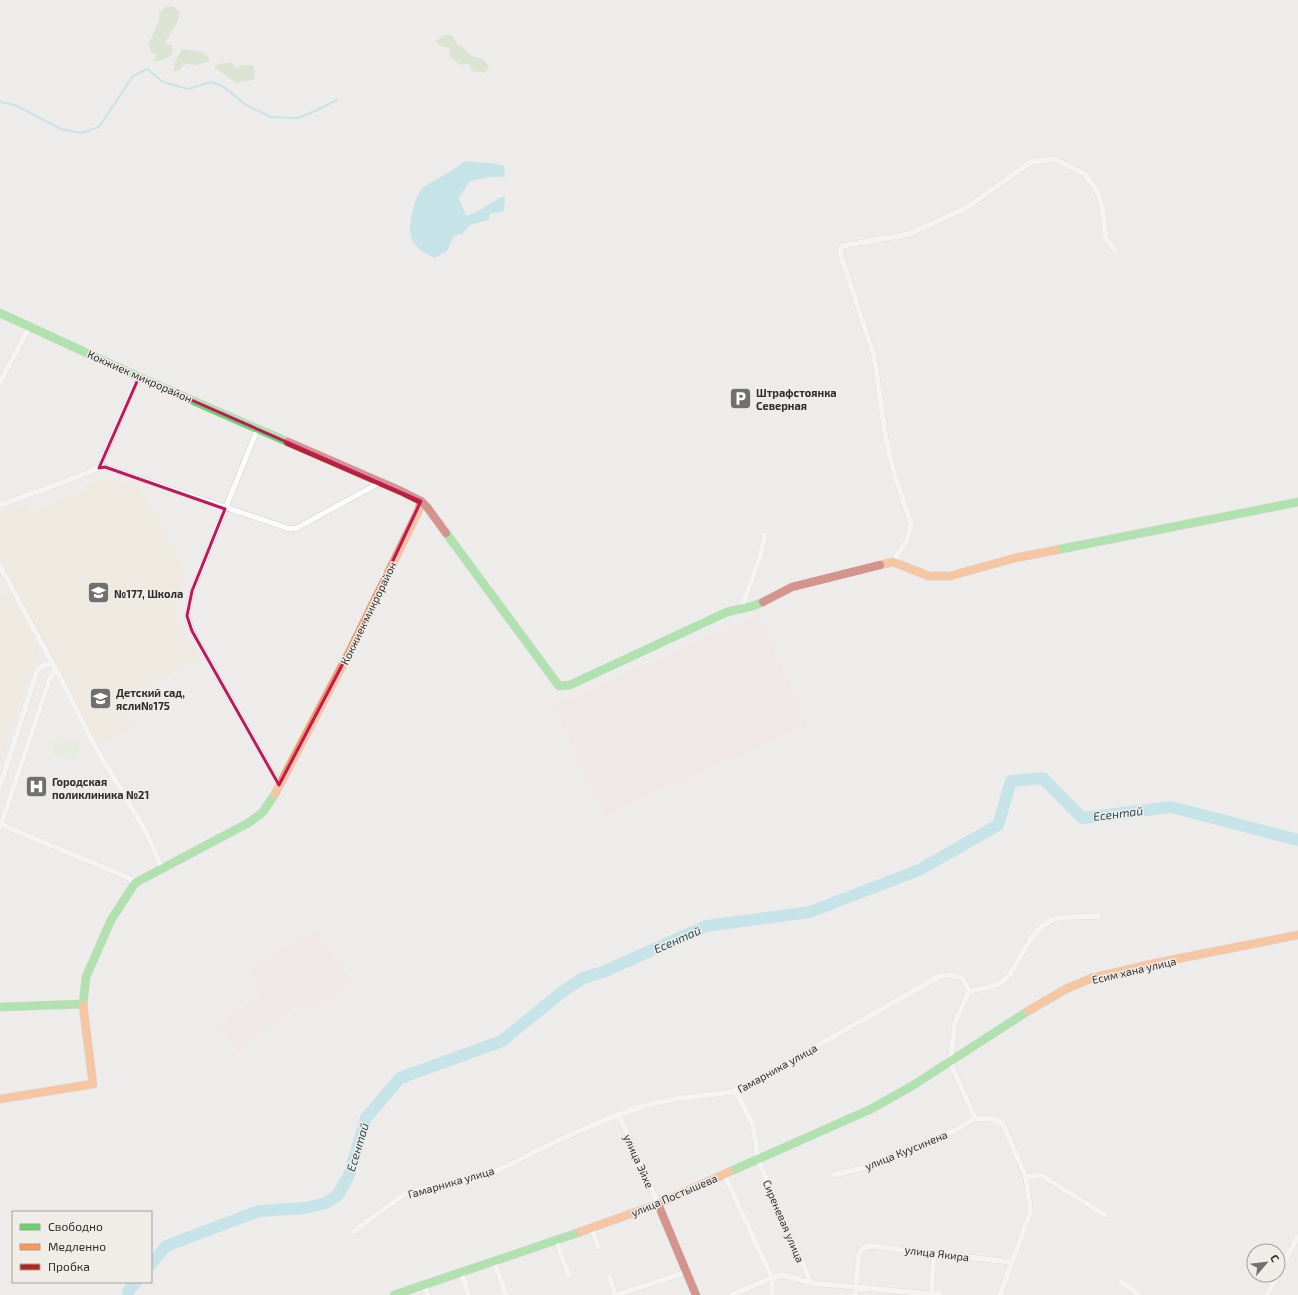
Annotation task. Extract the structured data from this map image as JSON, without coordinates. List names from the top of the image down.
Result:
{
  "streets": {
    "street": [
      "Кокжиек микрорайон",
      "Есим хана улица",
      "Гамарника улица",
      "улица Куусинена",
      "улица Эйхе",
      "улица Постышева",
      "Сиреневая улица",
      "улица Якира"
    ]
  },
  "crossings": [
    ["Есим хана улица", "улица Постышева"],
    ["Гамарника улица", "улица Эйхе"],
    ["Гамарника улица", "Сиреневая улица"],
    ["улица Эйхе", "улица Постышева"],
    ["улица Постышева", "Сиреневая улица"],
    ["Сиреневая улица", "улица Якира"]
  ],
  "water": ["Есентай"],
  "places": {
    "parking": ["Штрафстоянка Северная"],
    "school or university": ["№177, Школа", "Детский сад, ясли№175"],
    "hospital": ["Городская поликлиника №21"]
  },
  "legend": ["Свободно", "Медленно", "Пробка"],
  "north": "top right"
}
